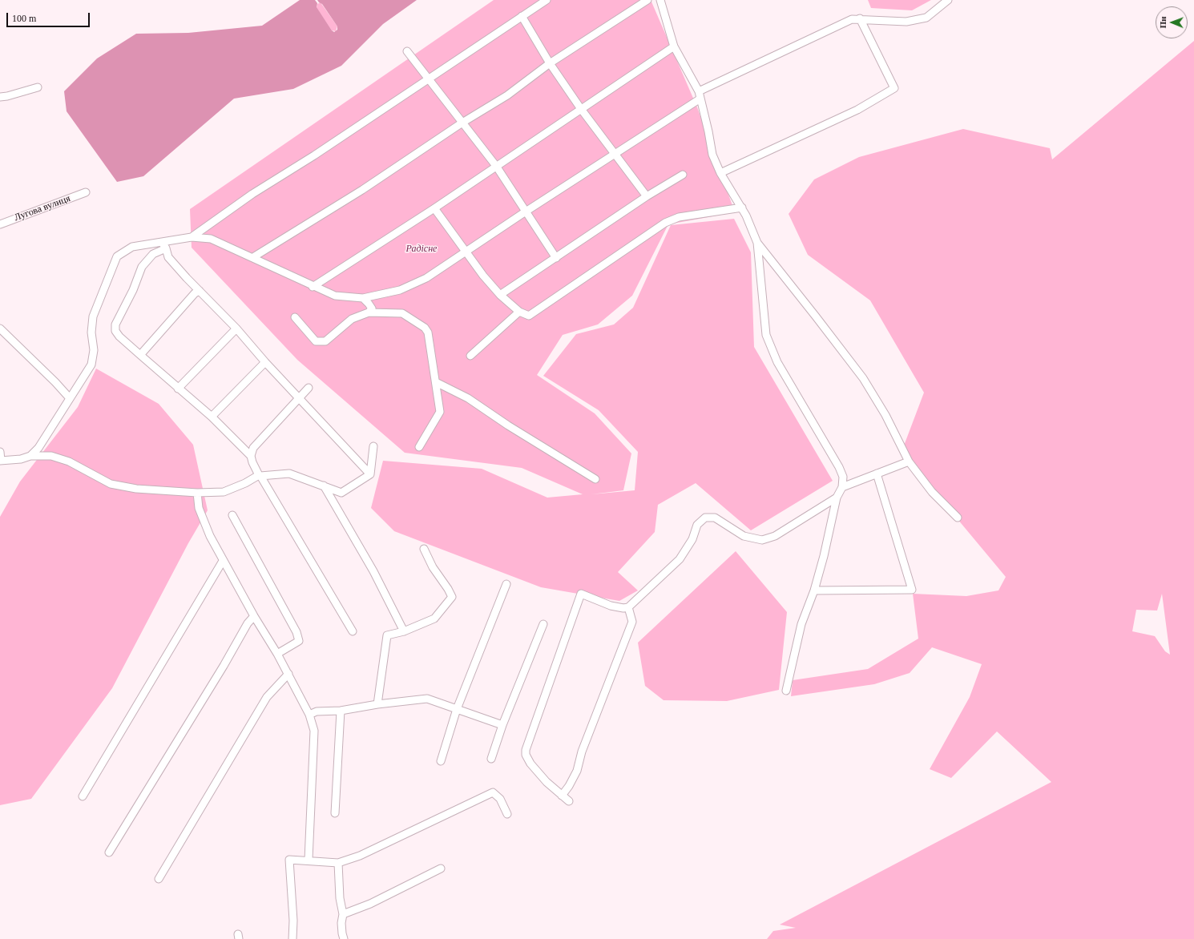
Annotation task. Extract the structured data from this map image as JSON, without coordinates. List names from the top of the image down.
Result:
{
  "streets": {
    "street": ["Лугова вулиця"]
  },
  "parks": ["Радісне"],
  "scale_bar": "100 m",
  "north": "left"
}
